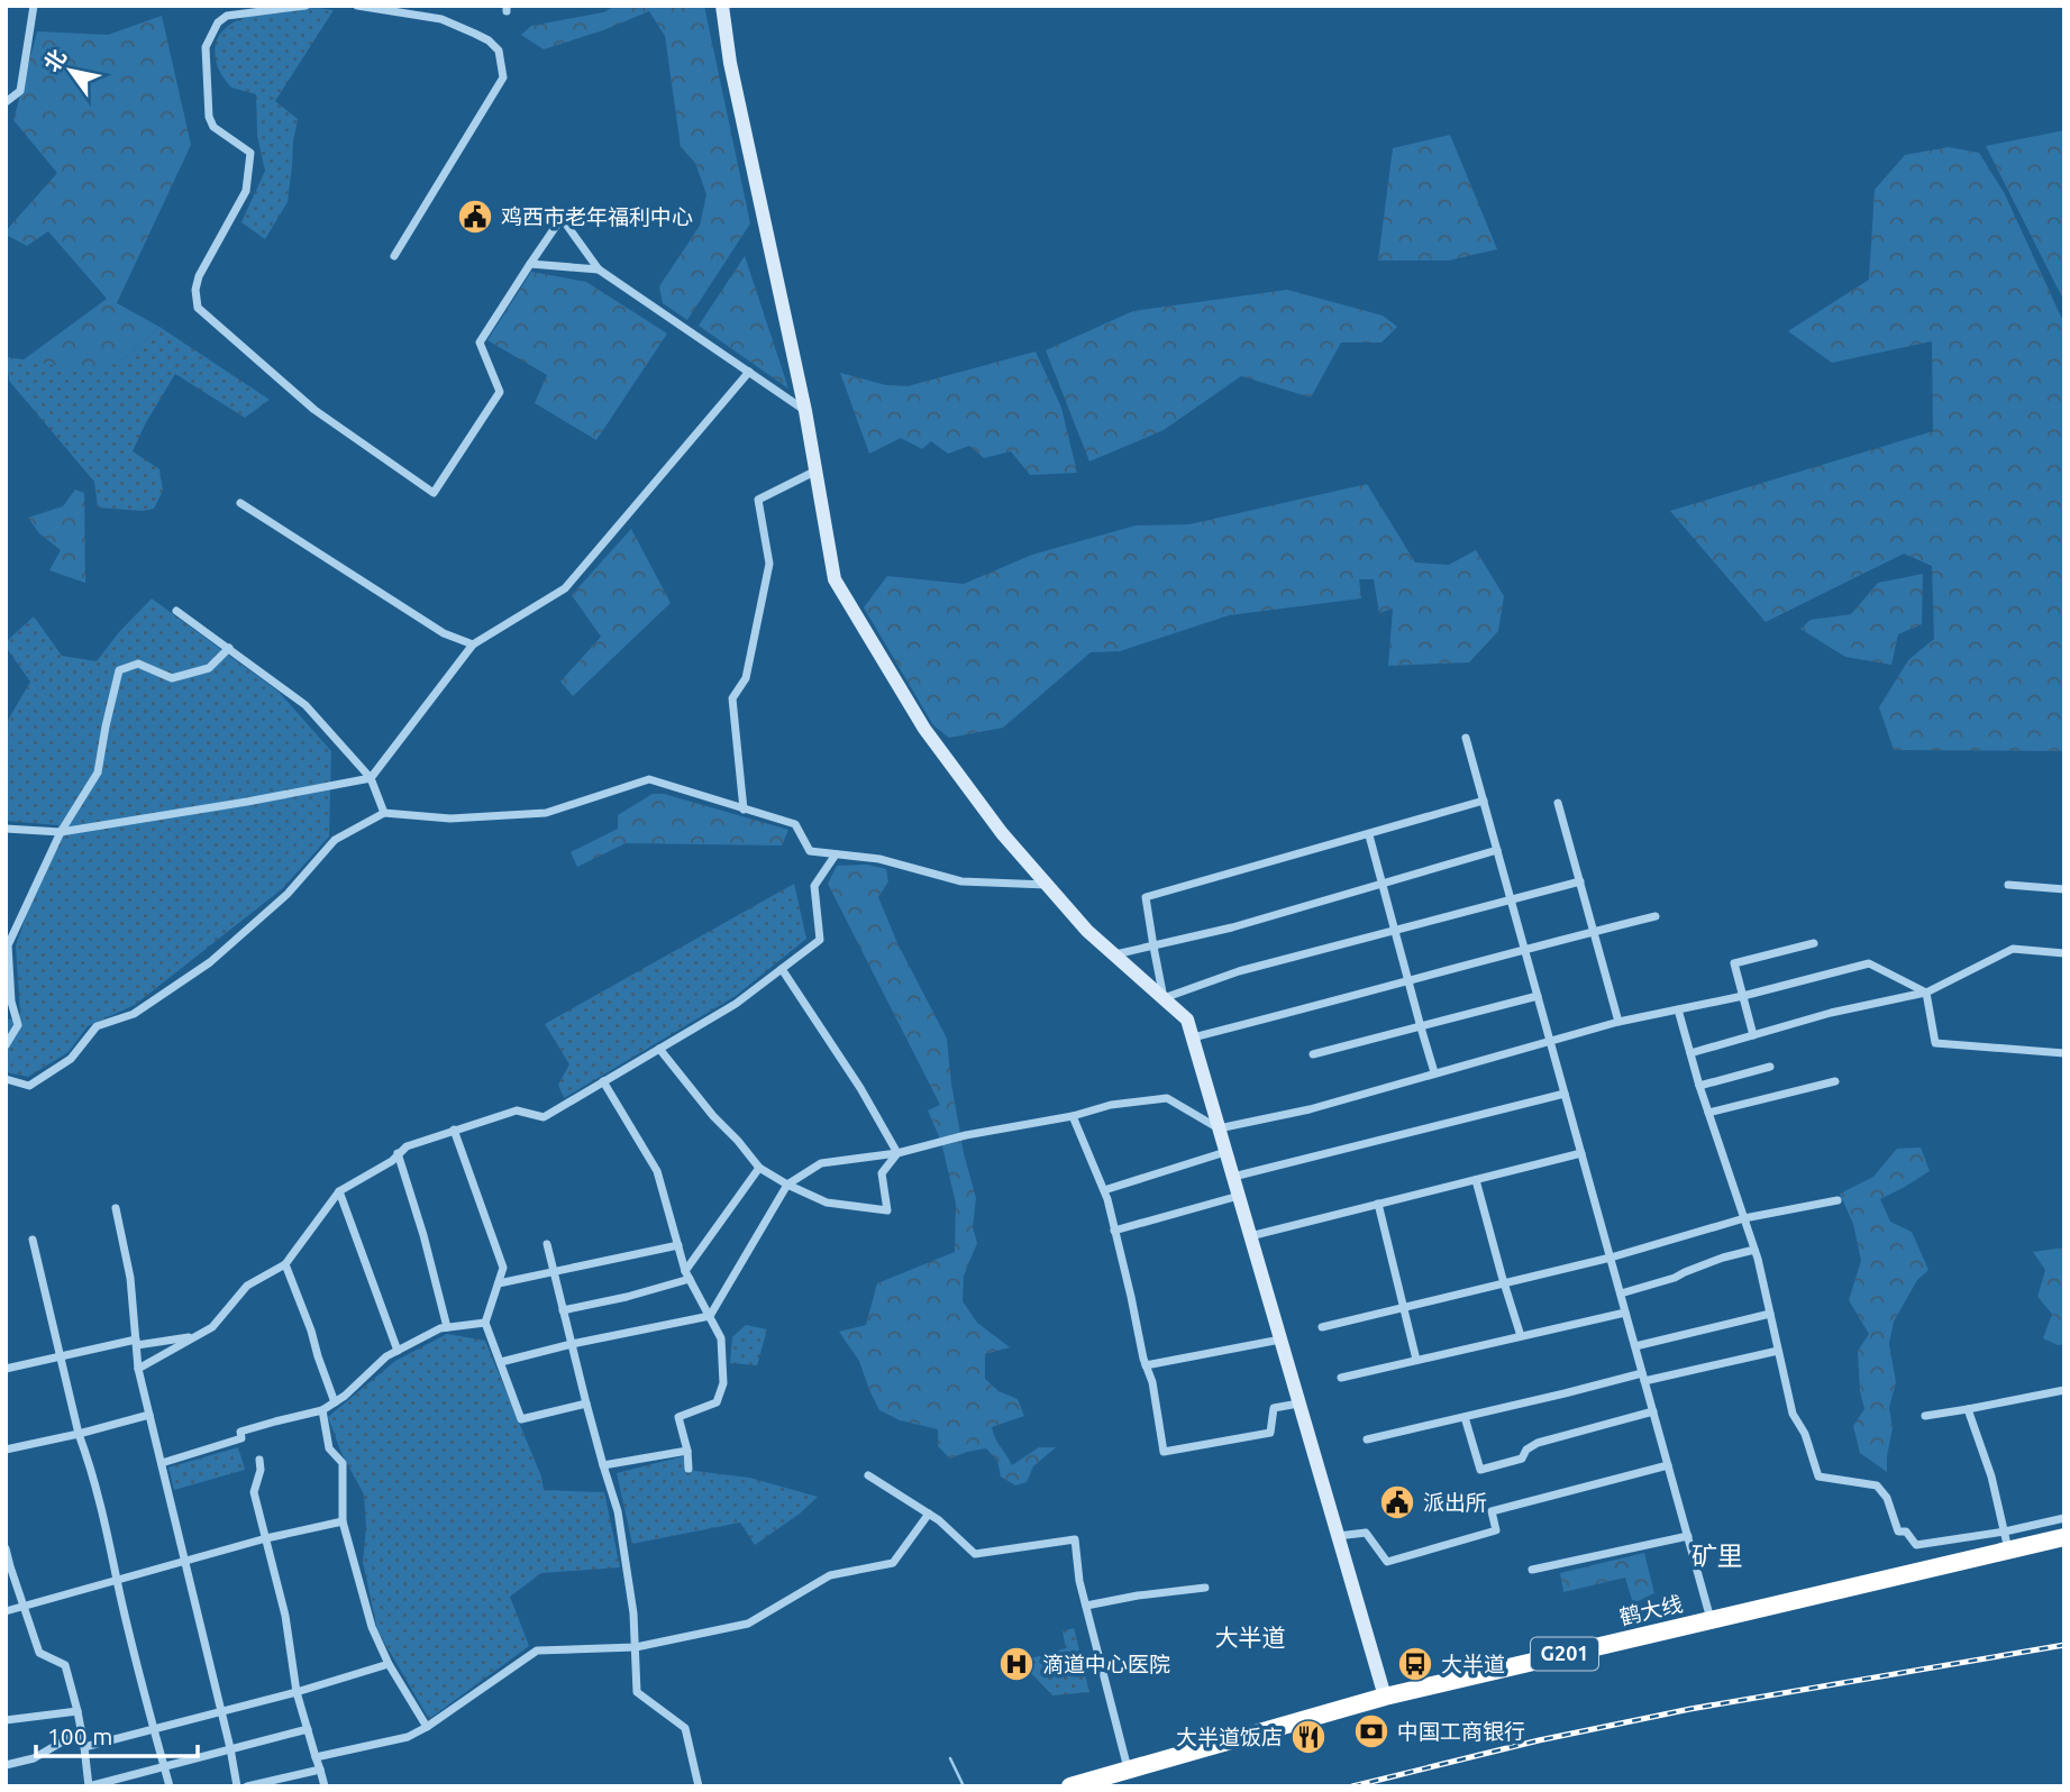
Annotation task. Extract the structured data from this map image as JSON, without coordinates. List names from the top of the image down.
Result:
{
  "streets": {
    "highway": ["鹤大线", "G201"]
  },
  "districts": ["矿里", "大半道"],
  "places": {
    "public building": ["鸡西市老年福利中心", "派出所"],
    "hospital": ["滴道中心医院"],
    "bus stop": ["大半道"],
    "bank": ["中国工商银行"],
    "restaurant": ["大半道饭店"]
  },
  "scale_bar": "100 m",
  "north": "top left"
}
